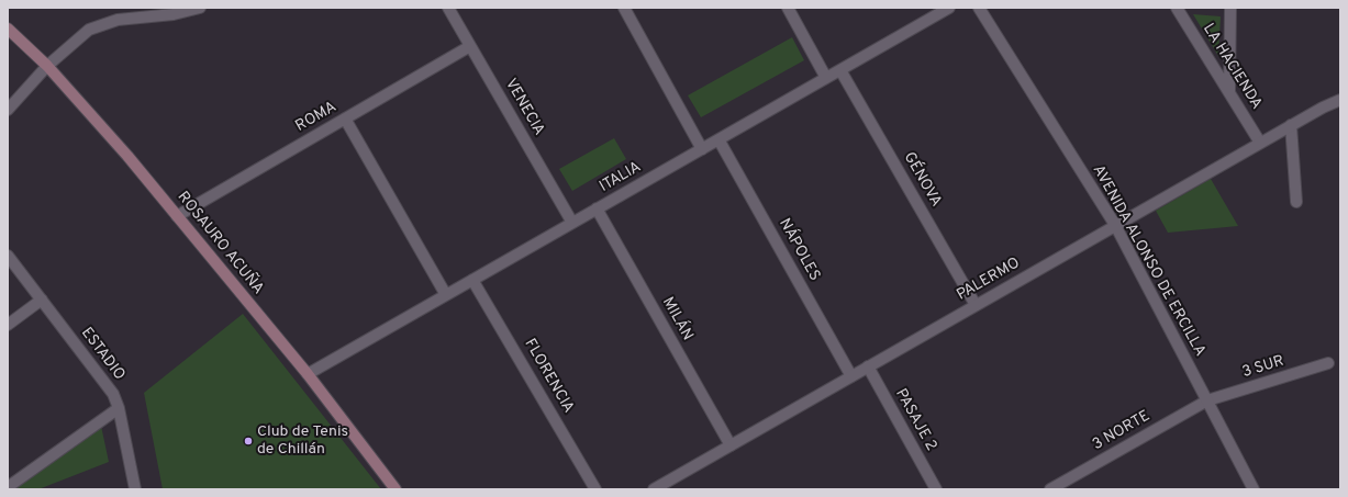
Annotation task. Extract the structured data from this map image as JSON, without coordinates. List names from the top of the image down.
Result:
{
  "streets": {
    "main road": ["ROSAURO ACUÑA"],
    "street": [
      "LA HACIENDA",
      "VENECIA",
      "ROMA",
      "ITALIA",
      "GÉNOVA",
      "NÁPOLES",
      "AVENIDA ALONSO DE ERCILLA",
      "PALERMO",
      "MILÁN",
      "ESTADIO",
      "3 SUR",
      "FLORENCIA",
      "PASAJE 2",
      "3 NORTE"
    ]
  },
  "crossings": [
    ["LA HACIENDA", "PALERMO"],
    ["VENECIA", "ROMA"],
    ["VENECIA", "ITALIA"],
    ["ROMA", "ROSAURO ACUÑA"],
    ["ITALIA", "GÉNOVA"],
    ["ITALIA", "ROSAURO ACUÑA"],
    ["ITALIA", "NÁPOLES"],
    ["ITALIA", "MILÁN"],
    ["ITALIA", "FLORENCIA"],
    ["GÉNOVA", "PALERMO"],
    ["NÁPOLES", "PALERMO"],
    ["AVENIDA ALONSO DE ERCILLA", "PALERMO"],
    ["AVENIDA ALONSO DE ERCILLA", "3 SUR"],
    ["AVENIDA ALONSO DE ERCILLA", "3 NORTE"],
    ["PALERMO", "MILÁN"],
    ["PALERMO", "PASAJE 2"],
    ["3 SUR", "3 NORTE"]
  ],
  "places": ["Club de Tenis de Chillán"]
}
